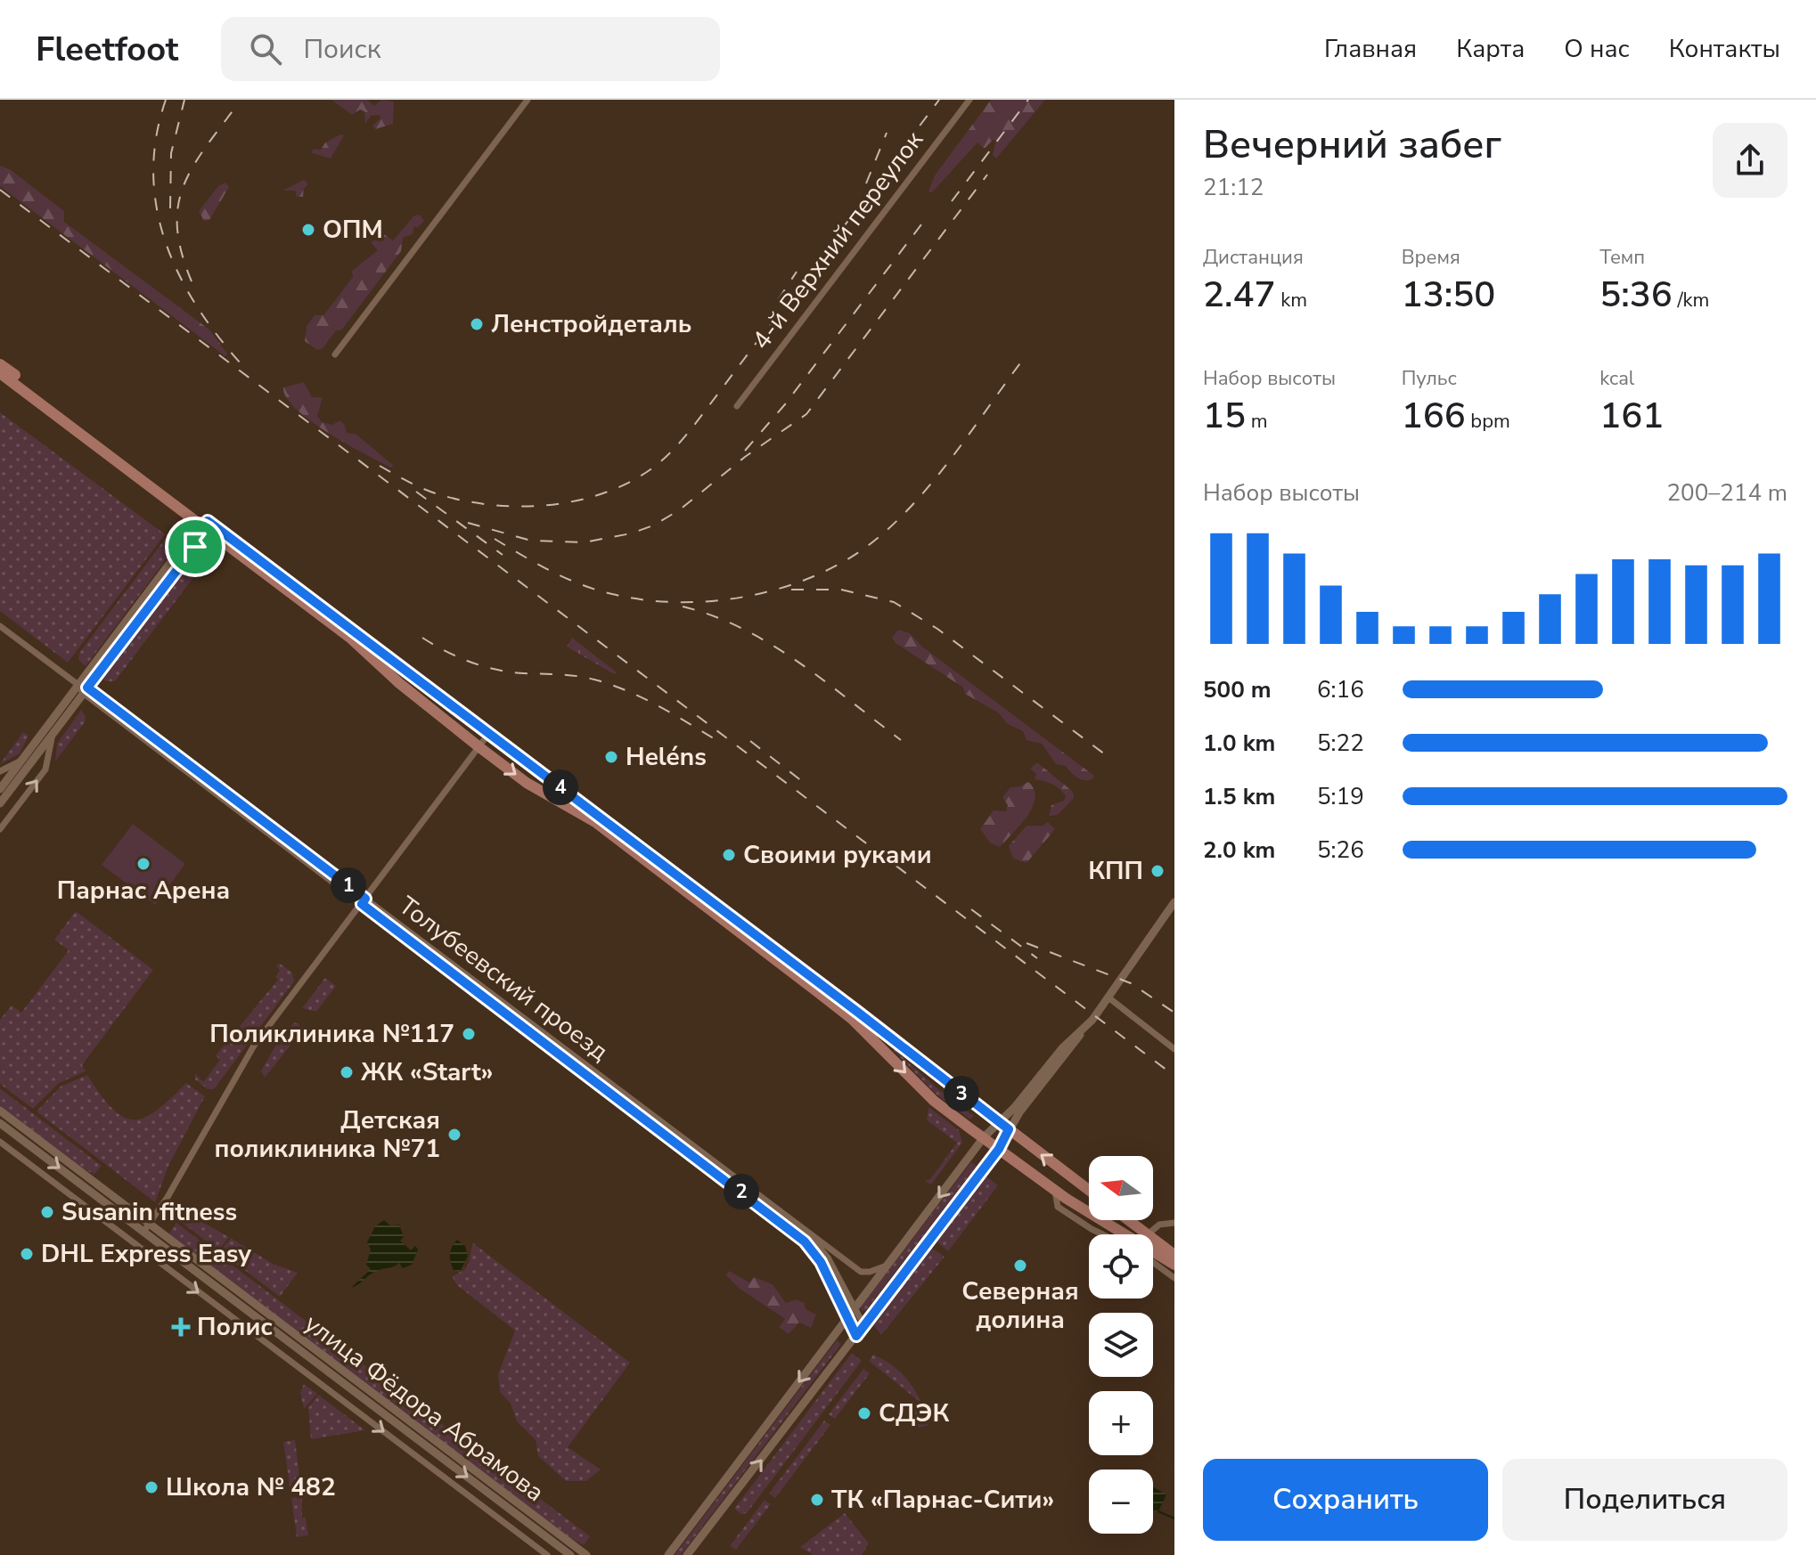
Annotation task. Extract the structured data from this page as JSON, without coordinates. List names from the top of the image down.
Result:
{
  "streets": {
    "street": ["4-й Верхний переулок", "Толубеевский проезд", "улица Фёдора Абрамова"]
  },
  "places": {
    "other": [
      "ОПМ",
      "Ленстройдеталь",
      "Heléns",
      "Своими руками",
      "Парнас Арена",
      "КПП",
      "Поликлиника №117",
      "ЖК «Start»",
      "Детская поликлиника №71",
      "Susanin fitness",
      "DHL Express Easy",
      "Северная долина",
      "СДЭК",
      "Школа № 482",
      "ТК «Парнас-Сити»"
    ],
    "health": ["Полис"]
  },
  "north": "left",
  "page": {
    "header": "Fleetfoot",
    "search": "Поиск",
    "nav": [
      "Главная",
      "Карта",
      "О нас",
      "Контакты"
    ],
    "heading": ["Вечерний забег", "21:12"],
    "stats": [
      ["Дистанция", "2.47 km"],
      ["Время", "13:50"],
      ["Темп", "5:36 /km"],
      ["Набор высоты", "15 m"],
      ["Пульс", "166 bpm"],
      ["kcal", "161"]
    ],
    "chart": ["Набор высоты", "200–214 m"],
    "list": [
      {
        "name": "500 m",
        "note": "6:16"
      },
      {
        "name": "1.0 km",
        "note": "5:22"
      },
      {
        "name": "1.5 km",
        "note": "5:19"
      },
      {
        "name": "2.0 km",
        "note": "5:26"
      }
    ],
    "pins": [
      "4",
      "1",
      "3",
      "2"
    ],
    "map_buttons": ["+", "−"],
    "buttons": ["Сохранить", "Поделиться"]
  }
}
